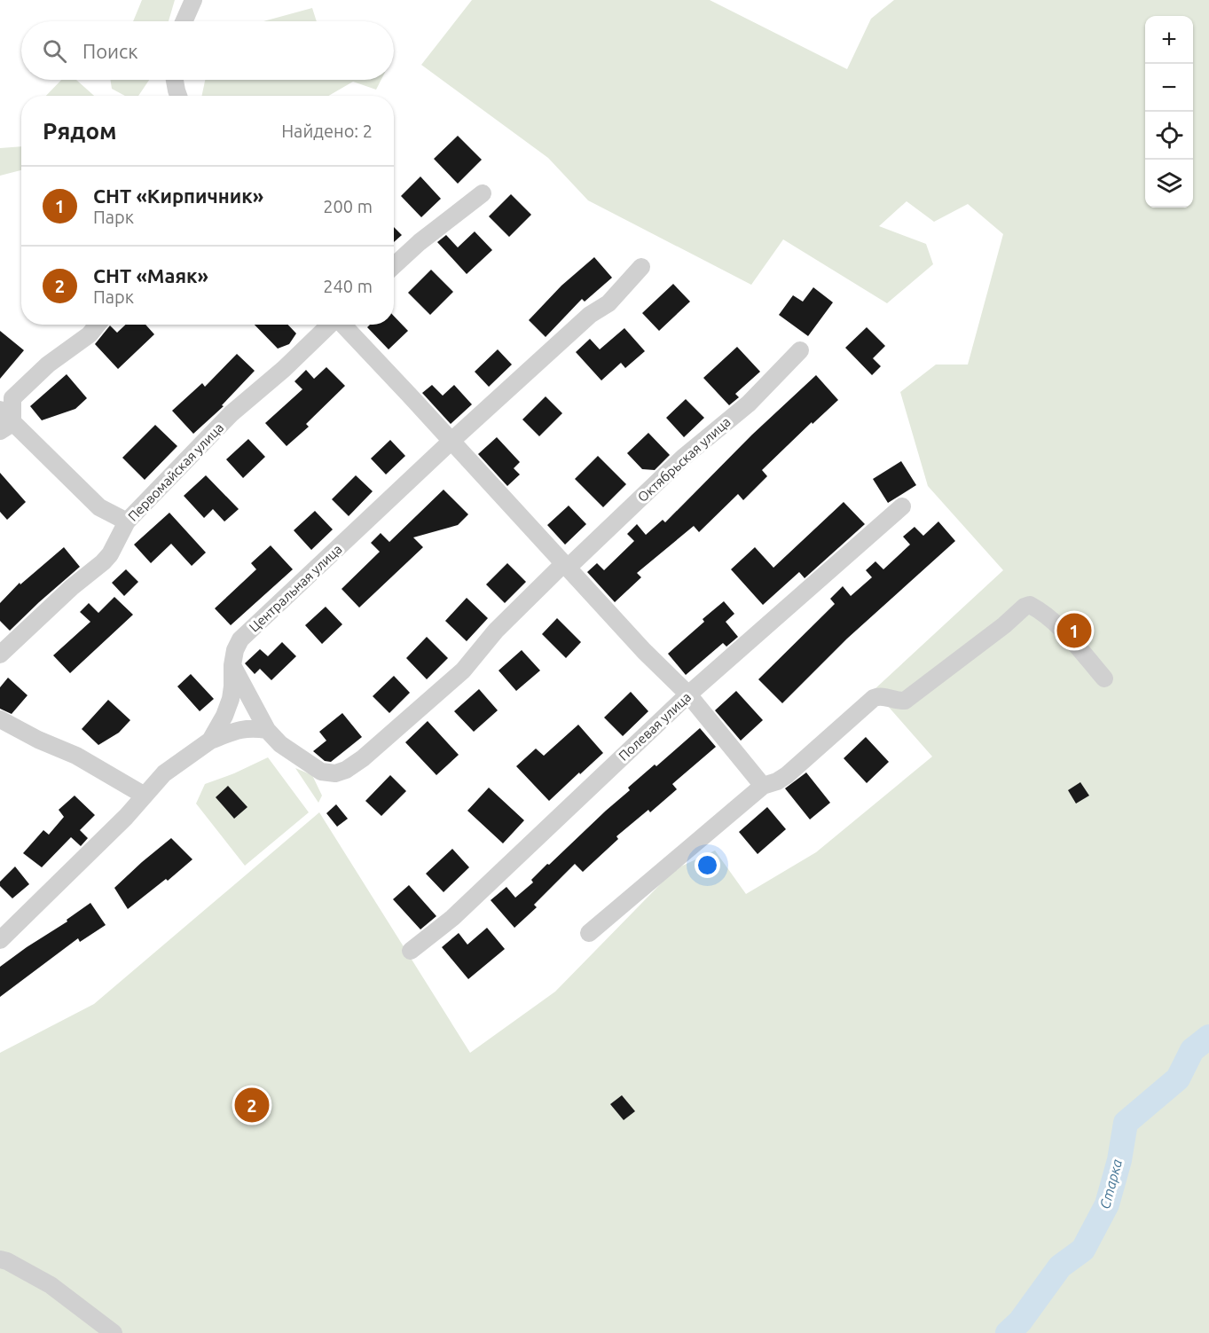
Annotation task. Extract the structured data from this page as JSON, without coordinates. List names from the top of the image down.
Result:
{
  "streets": {
    "street": [
      "Октябрьская улица",
      "Первомайская улица",
      "Центральная улица",
      "Полевая улица"
    ]
  },
  "water": ["Старка"],
  "page": {
    "map_buttons": ["+", "−"],
    "search": "Поиск",
    "heading": ["Рядом", "Найдено: 2"],
    "list": [
      {
        "mark": "1",
        "name": "СНТ «Кирпичник»",
        "note": "Парк",
        "value": "200 m"
      },
      {
        "mark": "2",
        "name": "СНТ «Маяк»",
        "note": "Парк",
        "value": "240 m"
      }
    ],
    "pins": ["1", "2"]
  }
}
